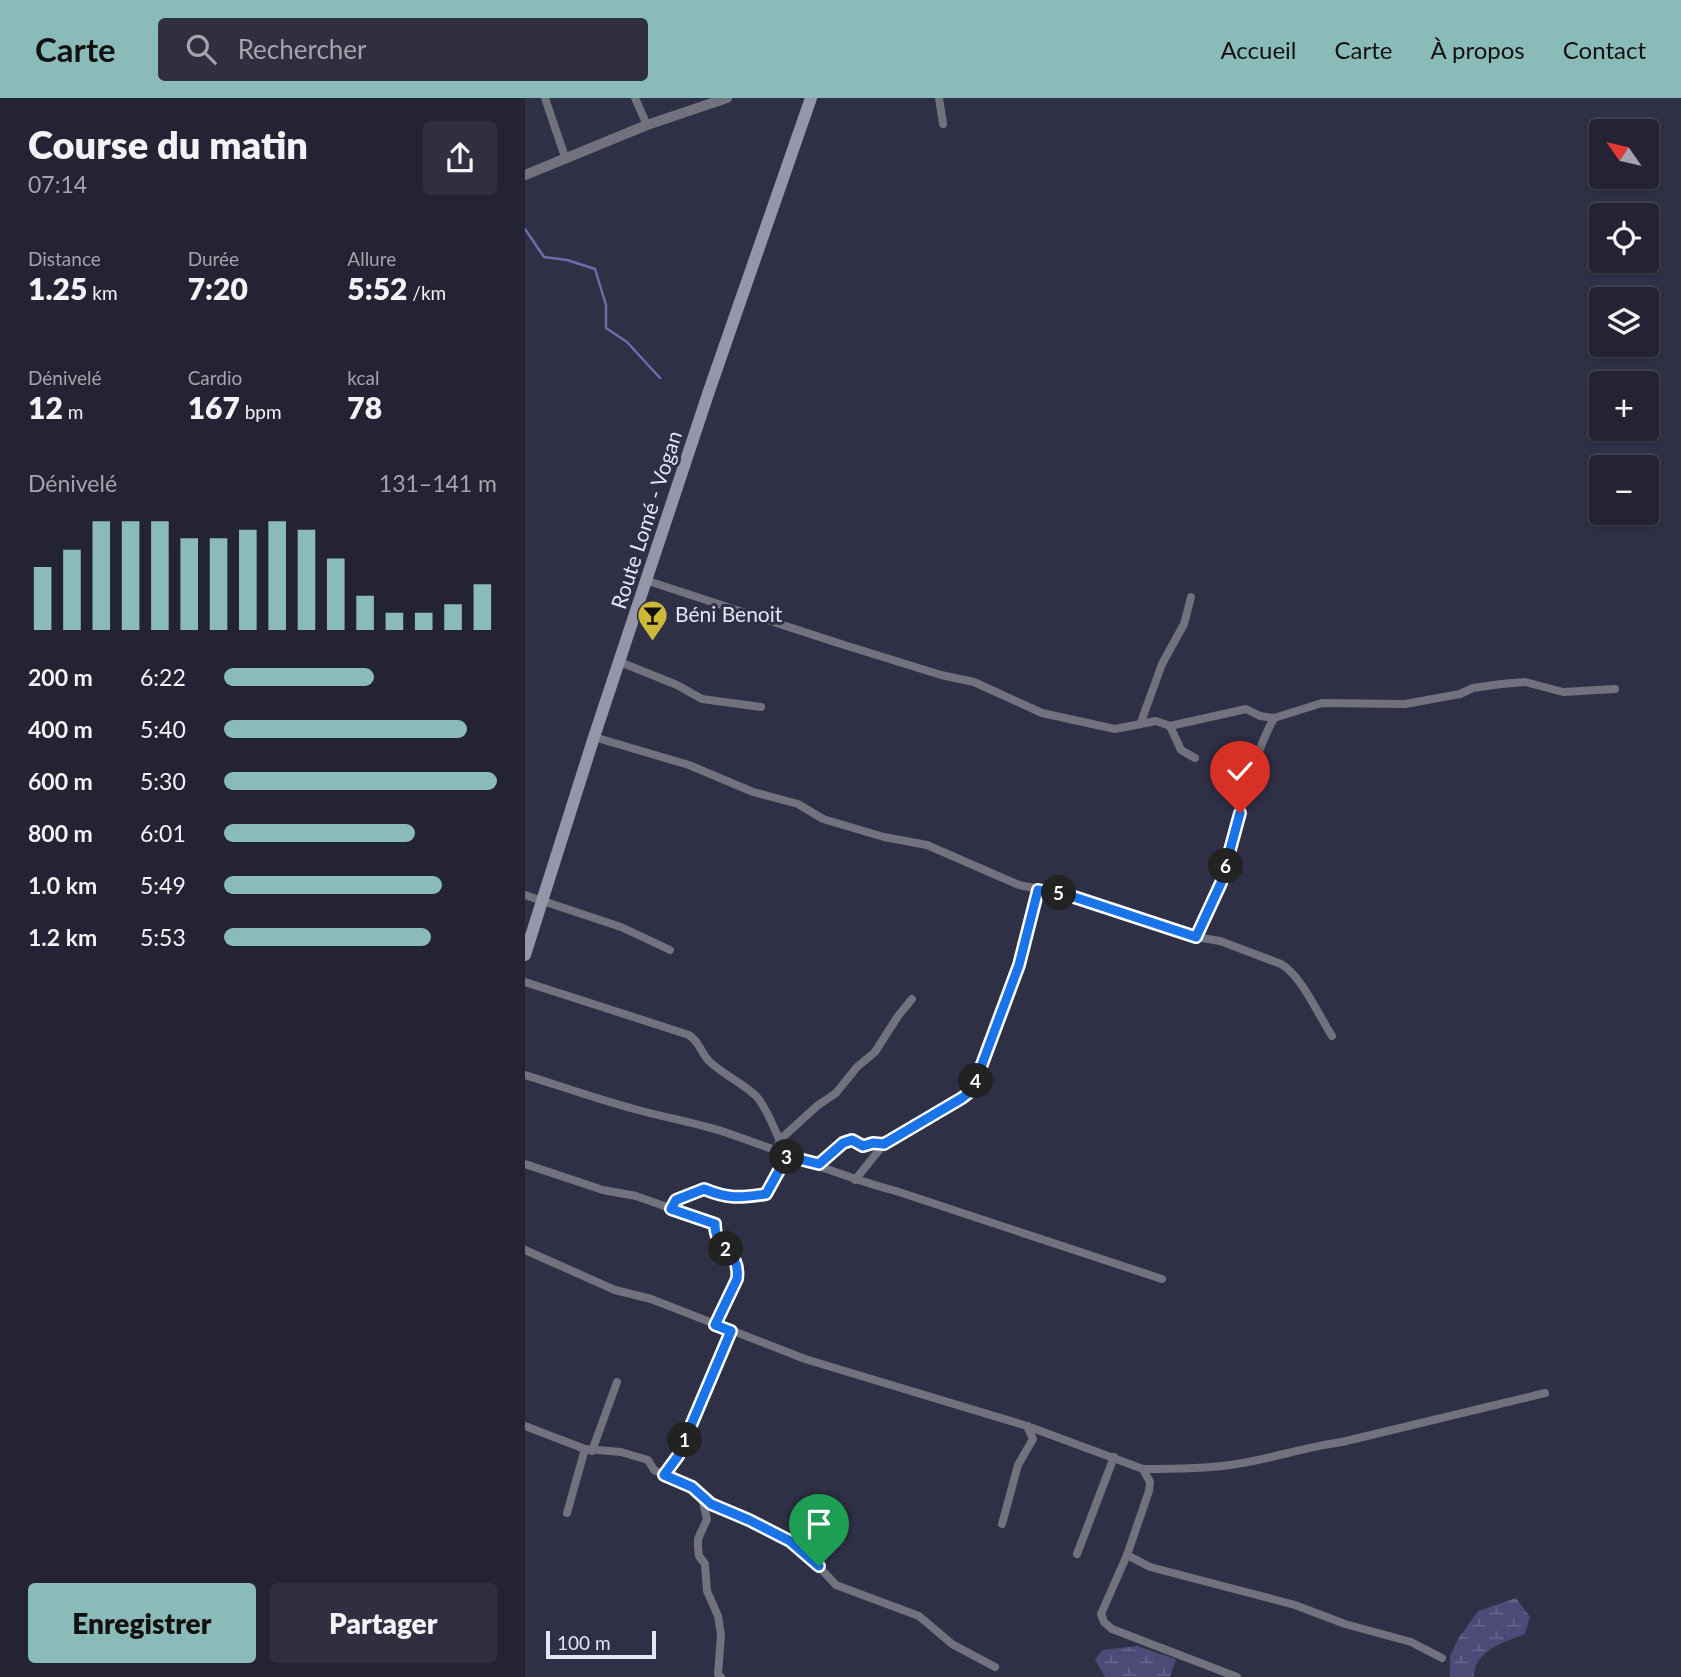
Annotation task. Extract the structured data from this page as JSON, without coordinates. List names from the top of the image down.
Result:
{
  "streets": {
    "main road": ["Route Lomé - Vogan"]
  },
  "places": {
    "bar": ["Béni Benoit"]
  },
  "scale_bar": "100 m",
  "north": "top left",
  "page": {
    "header": "Carte",
    "search": "Rechercher",
    "nav": [
      "Accueil",
      "Carte",
      "À propos",
      "Contact"
    ],
    "heading": ["Course du matin", "07:14"],
    "map_buttons": ["+", "−"],
    "stats": [
      ["Distance", "1.25 km"],
      ["Durée", "7:20"],
      ["Allure", "5:52 /km"],
      ["Dénivelé", "12 m"],
      ["Cardio", "167 bpm"],
      ["kcal", "78"]
    ],
    "chart": ["Dénivelé", "131–141 m"],
    "list": [
      {
        "name": "200 m",
        "note": "6:22"
      },
      {
        "name": "400 m",
        "note": "5:40"
      },
      {
        "name": "600 m",
        "note": "5:30"
      },
      {
        "name": "800 m",
        "note": "6:01"
      },
      {
        "name": "1.0 km",
        "note": "5:49"
      },
      {
        "name": "1.2 km",
        "note": "5:53"
      }
    ],
    "pins": [
      "6",
      "5",
      "4",
      "3",
      "2",
      "1"
    ],
    "buttons": ["Enregistrer", "Partager"],
    "scale": "100 m"
  }
}
